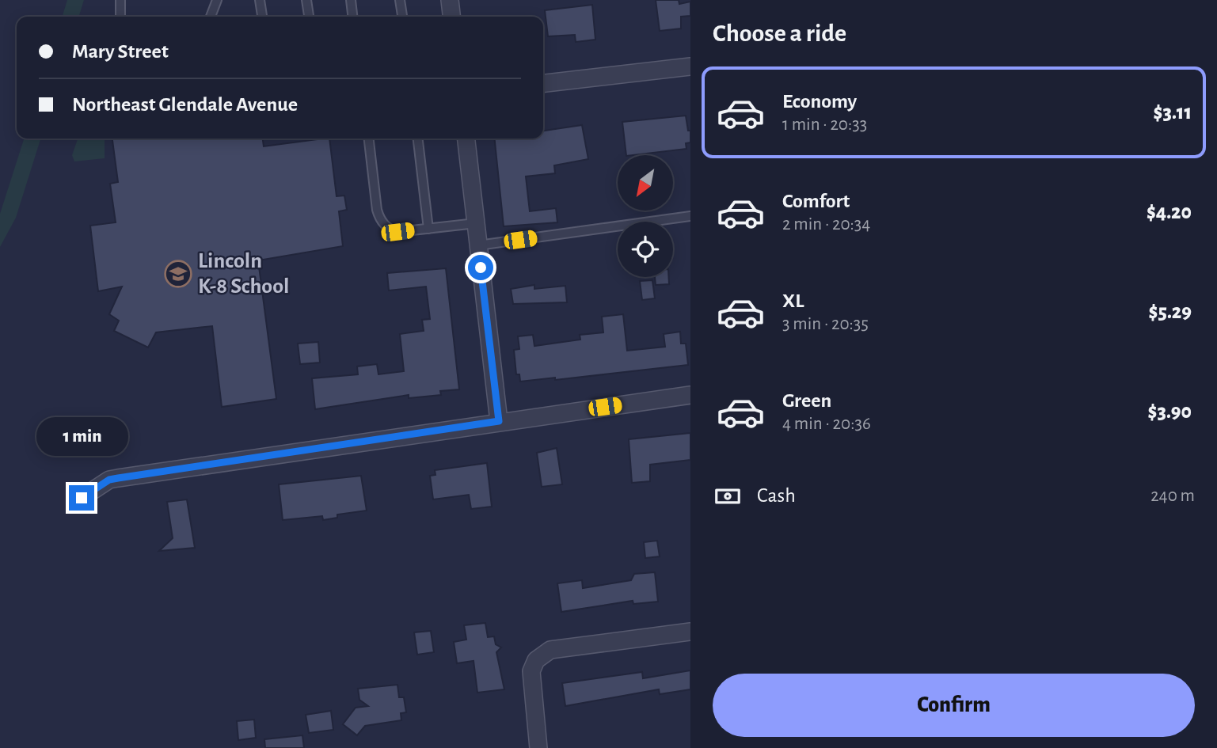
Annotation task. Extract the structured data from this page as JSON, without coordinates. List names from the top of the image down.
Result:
{
  "places": {
    "school or university": ["Lincoln K-8 School"]
  },
  "north": "bottom left",
  "page": {
    "heading": "Choose a ride",
    "banner": ["Mary Street", "Northeast Glendale Avenue"],
    "list": [
      {
        "name": "Economy",
        "note": "1 min · 20:33",
        "value": "$3.11"
      },
      {
        "name": "Comfort",
        "note": "2 min · 20:34",
        "value": "$4.20"
      },
      {
        "name": "XL",
        "note": "3 min · 20:35",
        "value": "$5.29"
      },
      {
        "name": "Green",
        "note": "4 min · 20:36",
        "value": "$3.90"
      }
    ],
    "bubble": "1 min",
    "pay": ["Cash", "240 m"],
    "buttons": "Confirm"
  }
}
